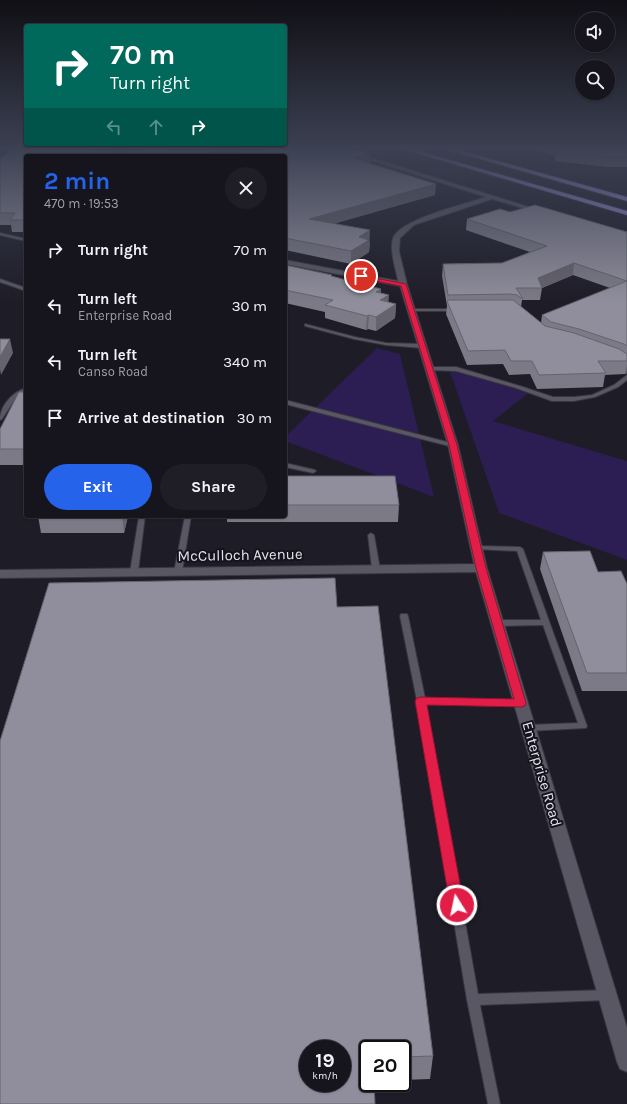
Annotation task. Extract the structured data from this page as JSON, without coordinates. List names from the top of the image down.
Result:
{
  "streets": {
    "street": ["McCulloch Avenue", "Enterprise Road"]
  },
  "crossings": [
    ["McCulloch Avenue", "Enterprise Road"]
  ],
  "page": {
    "turn": ["70 m", "Turn right"],
    "heading": ["2 min", "470 m · 19:53"],
    "list": [
      {
        "name": "Turn right",
        "value": "70 m"
      },
      {
        "name": "Turn left",
        "note": "Enterprise Road",
        "value": "30 m"
      },
      {
        "name": "Turn left",
        "note": "Canso Road",
        "value": "340 m"
      },
      {
        "name": "Arrive at destination",
        "value": "30 m"
      }
    ],
    "buttons": ["Exit", "Share"],
    "speed": "19 km/h",
    "limit": "20"
  }
}
